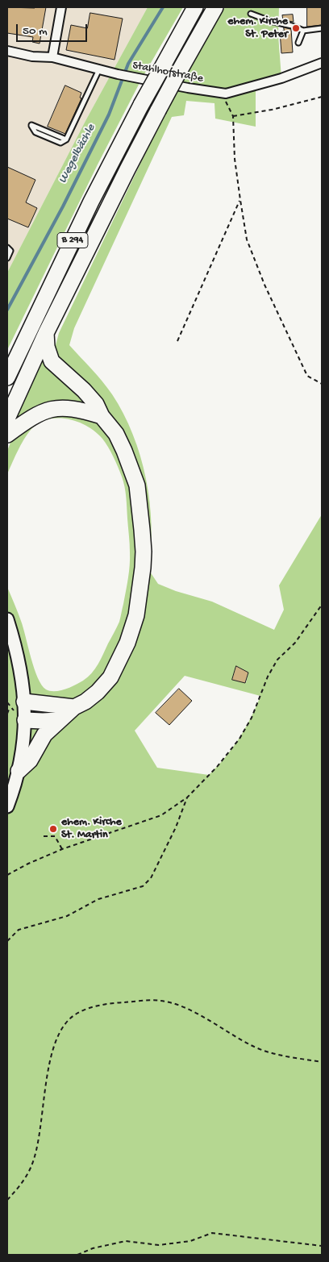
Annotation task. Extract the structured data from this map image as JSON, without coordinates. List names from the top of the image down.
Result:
{
  "streets": {
    "highway": ["B 294"],
    "street": ["Stahlhofstraße"]
  },
  "water": ["Wegelbächle"],
  "places": ["ehem. Kirche St. Peter", "ehem. Kirche St. Martin"],
  "scale_bar": "50 m"
}
